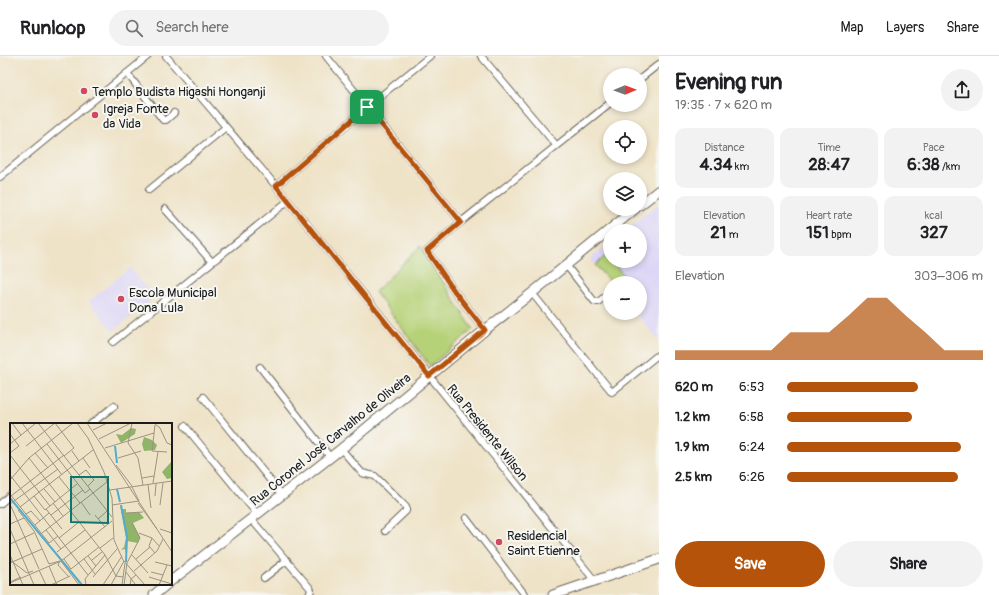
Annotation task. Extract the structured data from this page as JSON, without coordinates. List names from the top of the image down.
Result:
{
  "streets": {
    "street": ["Rua Presidente Wilson", "Rua Coronel José Carvalho de Oliveira"]
  },
  "crossings": [
    ["Rua Presidente Wilson", "Rua Coronel José Carvalho de Oliveira"]
  ],
  "places": [
    "Templo Budista Higashi Honganji",
    "Igreja Fonte da Vida",
    "Escola Municipal Dona Lula",
    "Residencial Saint Etienne"
  ],
  "north": "right",
  "page": {
    "header": "Runloop",
    "search": "Search here",
    "nav": ["Map", "Layers", "Share"],
    "heading": ["Evening run", "19:35 · 7 × 620 m"],
    "map_buttons": ["+", "−"],
    "stats": [
      ["Distance", "4.34 km"],
      ["Time", "28:47"],
      ["Pace", "6:38 /km"],
      ["Elevation", "21 m"],
      ["Heart rate", "151 bpm"],
      ["kcal", "327"]
    ],
    "chart": ["Elevation", "303–306 m"],
    "list": [
      {
        "name": "620 m",
        "note": "6:53"
      },
      {
        "name": "1.2 km",
        "note": "6:58"
      },
      {
        "name": "1.9 km",
        "note": "6:24"
      },
      {
        "name": "2.5 km",
        "note": "6:26"
      }
    ],
    "buttons": ["Save", "Share"]
  }
}
